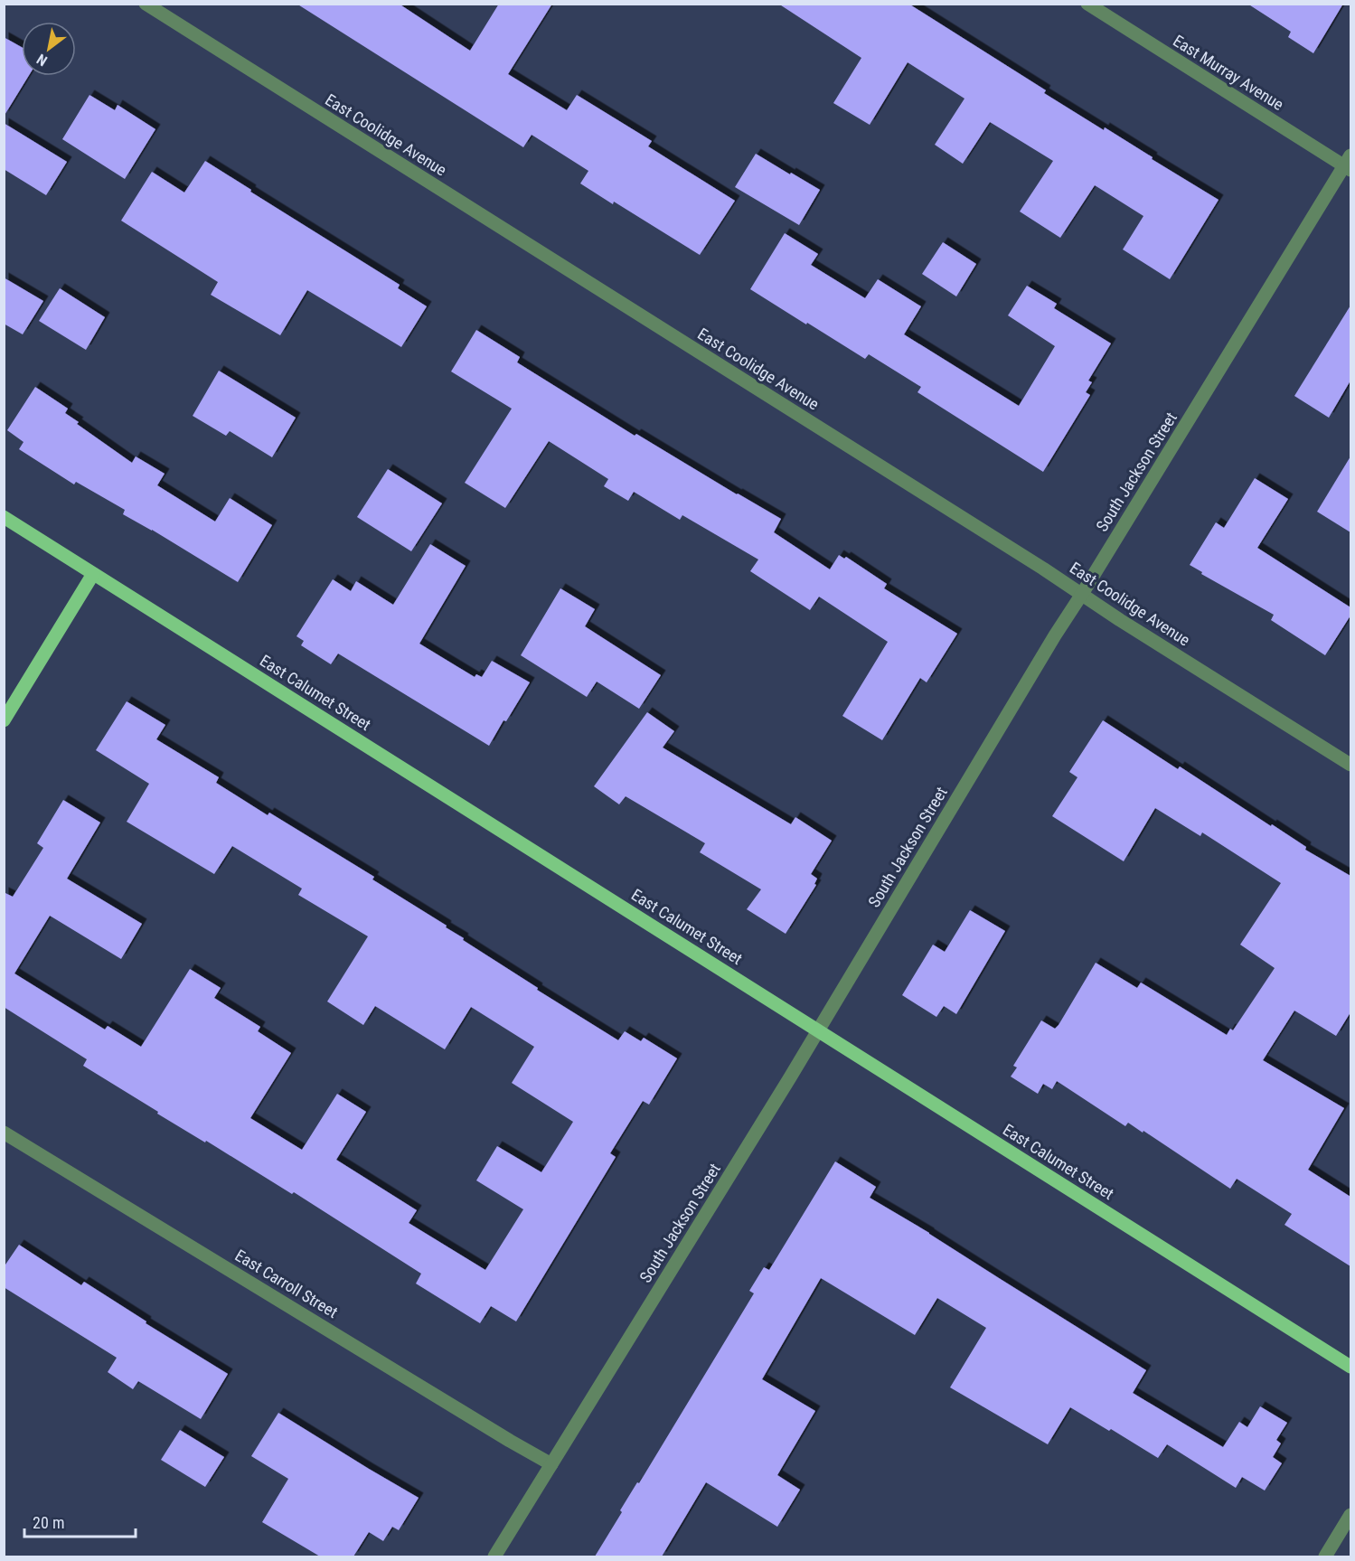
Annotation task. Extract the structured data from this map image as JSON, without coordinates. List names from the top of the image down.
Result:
{
  "streets": {
    "main road": ["East Calumet Street"],
    "street": [
      "East Murray Avenue",
      "East Coolidge Avenue",
      "South Jackson Street",
      "East Carroll Street"
    ]
  },
  "crossings": [
    ["East Murray Avenue", "South Jackson Street"],
    ["East Coolidge Avenue", "South Jackson Street"],
    ["South Jackson Street", "East Calumet Street"],
    ["South Jackson Street", "East Carroll Street"]
  ],
  "scale_bar": "20 m",
  "north": "bottom left"
}
